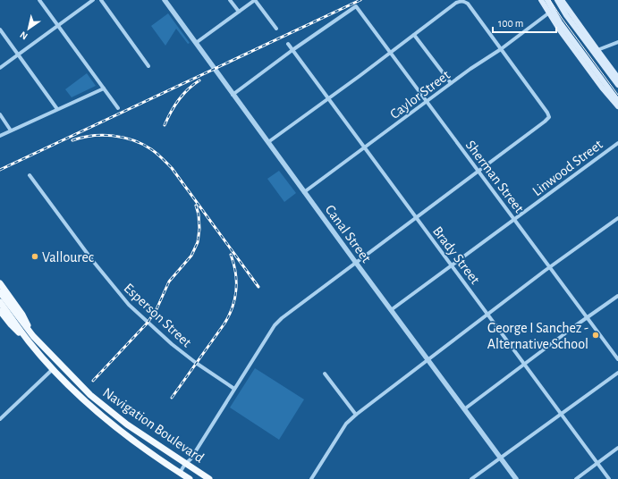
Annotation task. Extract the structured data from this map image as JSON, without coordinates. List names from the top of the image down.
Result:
{
  "streets": {
    "main road": ["Navigation Boulevard"],
    "street": [
      "Caylor Street",
      "Linwood Street",
      "Sherman Street",
      "Canal Street",
      "Brady Street",
      "Esperson Street"
    ]
  },
  "crossings": [
    ["Caylor Street", "Sherman Street"],
    ["Caylor Street", "Canal Street"],
    ["Caylor Street", "Brady Street"],
    ["Linwood Street", "Sherman Street"],
    ["Linwood Street", "Canal Street"],
    ["Linwood Street", "Brady Street"],
    ["Sherman Street", "Brady Street"]
  ],
  "places": ["Vallourec", "George I Sanchez - Alternative School"],
  "scale_bar": "100 m",
  "north": "bottom left"
}
